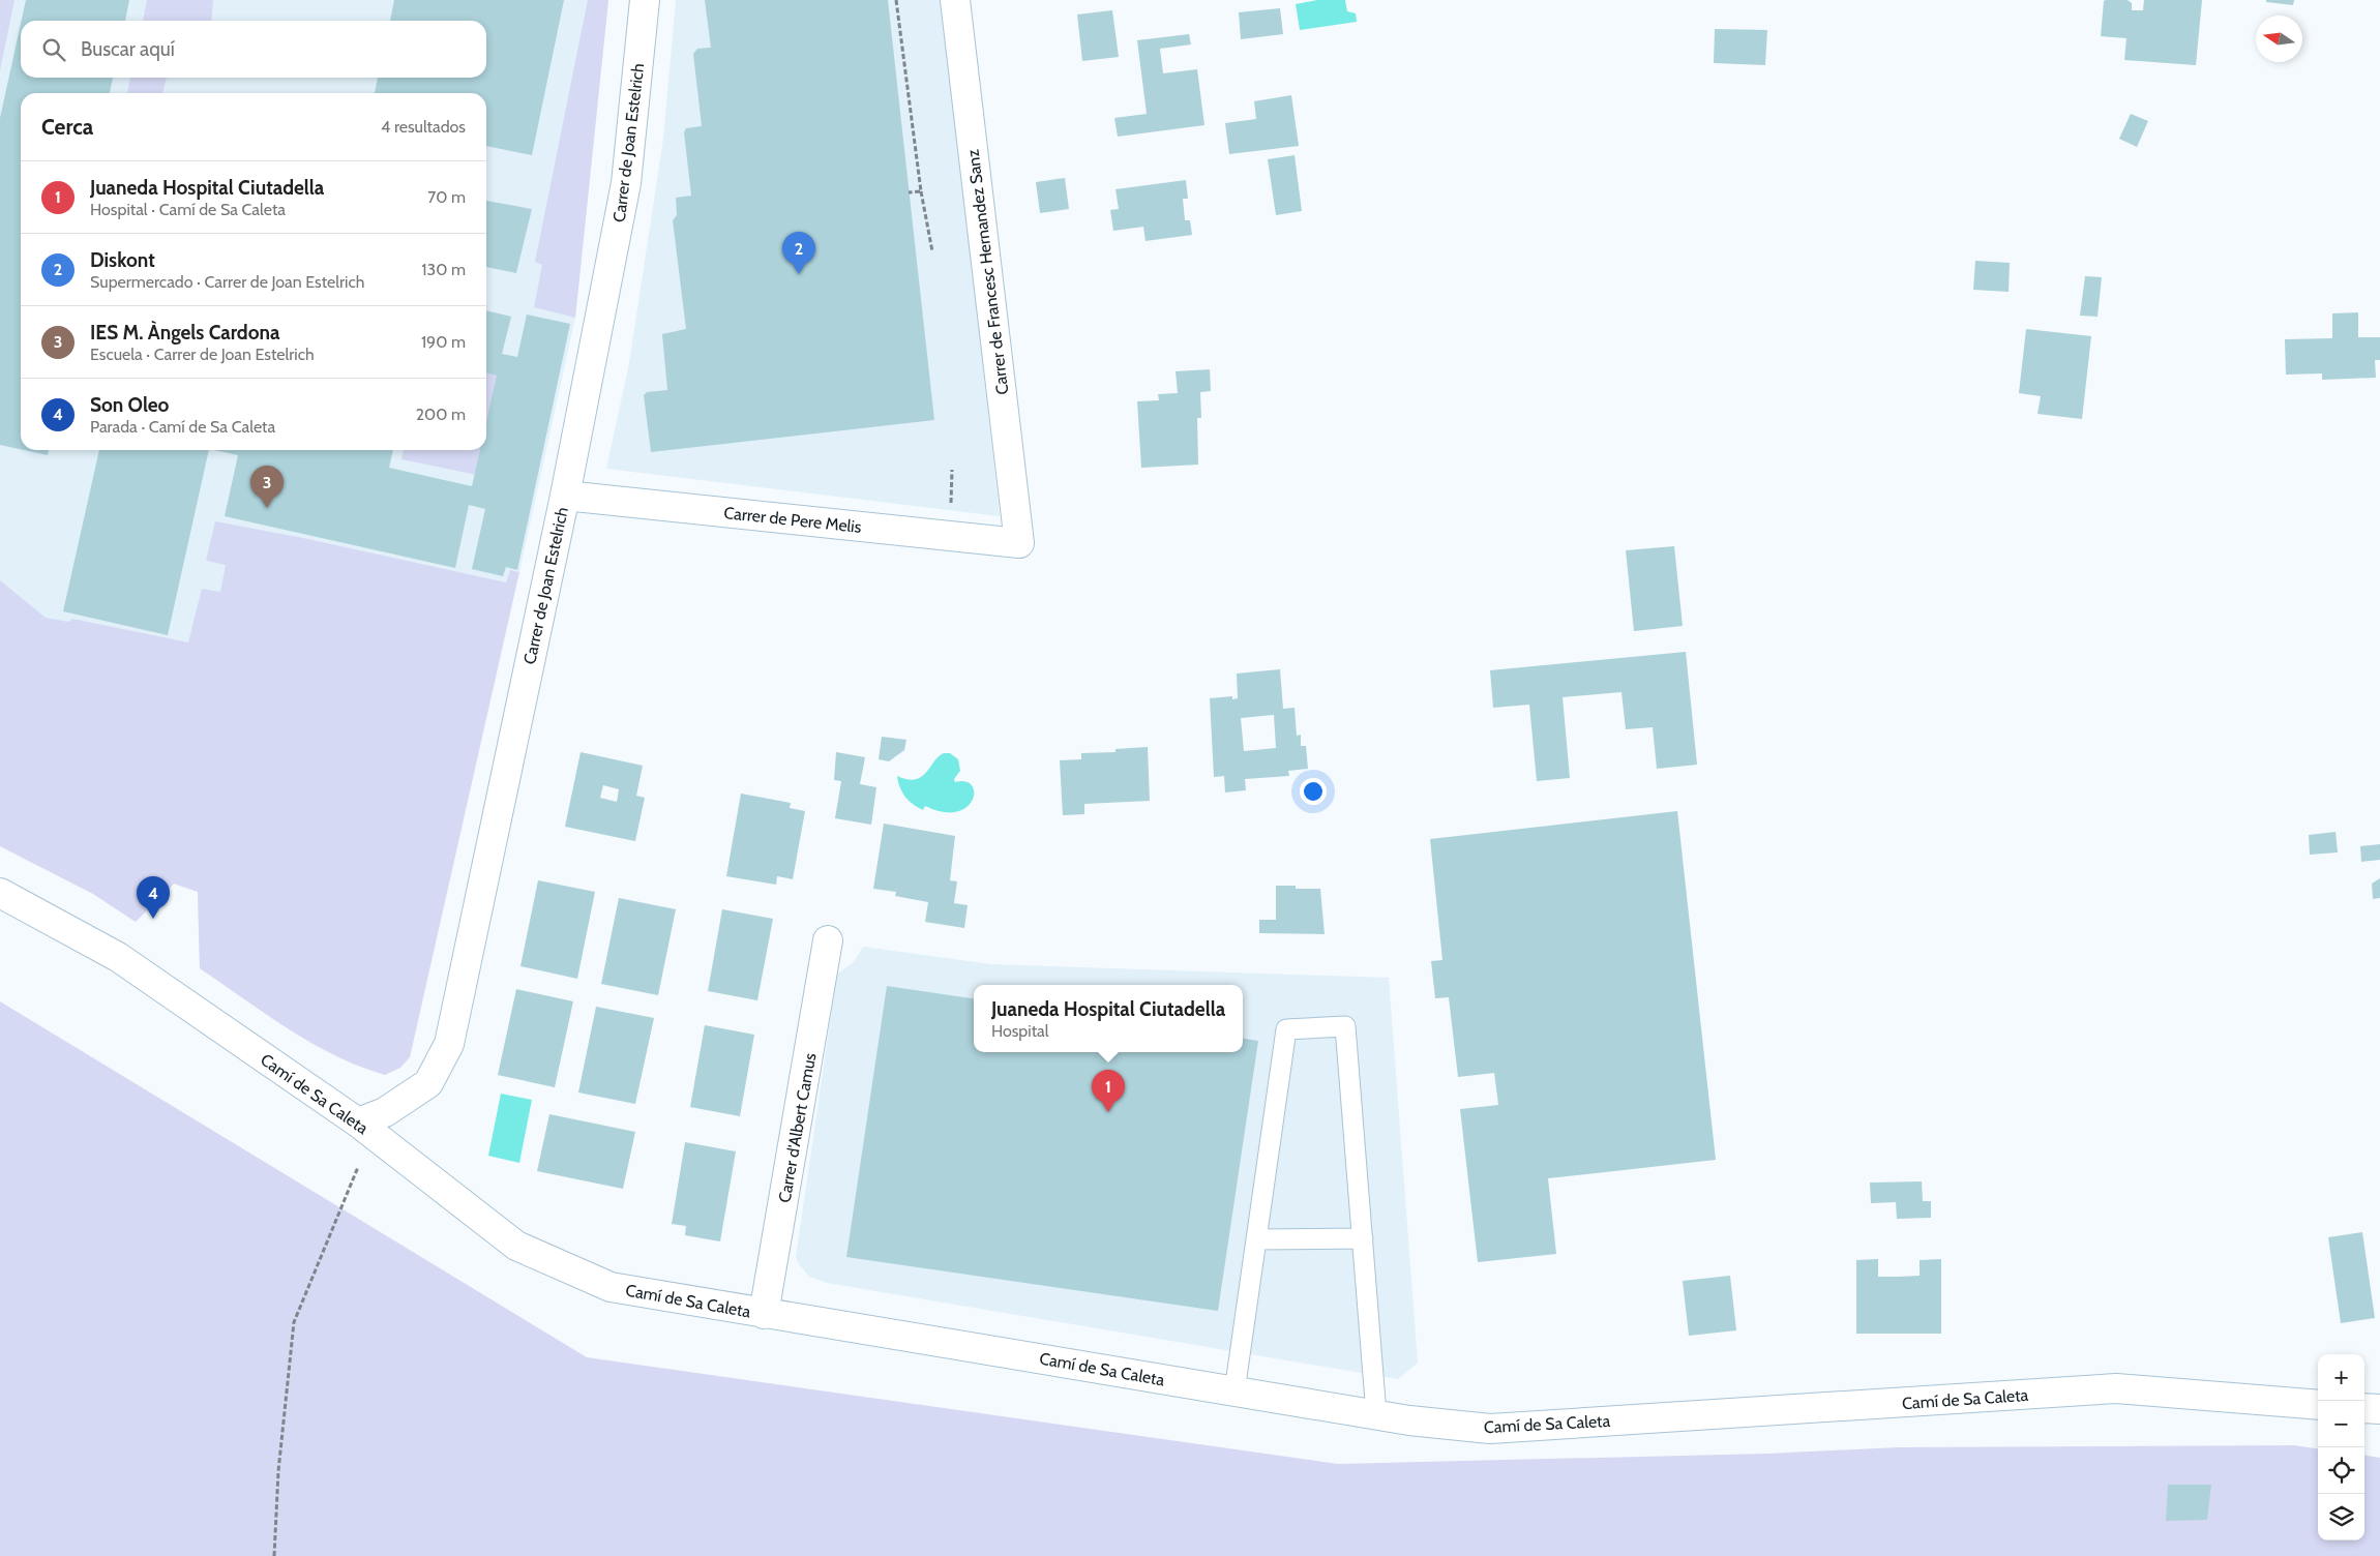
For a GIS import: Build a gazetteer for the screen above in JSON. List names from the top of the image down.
{
  "streets": {
    "street": [
      "Carrer de Joan Estelrich",
      "Carrer de Francesc Hernandez Sanz",
      "Carrer de Pere Melis",
      "Camí de Sa Caleta",
      "Carrer d'Albert Camus"
    ]
  },
  "crossings": [
    ["Carrer de Joan Estelrich", "Carrer de Pere Melis"],
    ["Carrer de Joan Estelrich", "Camí de Sa Caleta"],
    ["Carrer de Francesc Hernandez Sanz", "Carrer de Pere Melis"],
    ["Camí de Sa Caleta", "Carrer d'Albert Camus"]
  ],
  "north": "left",
  "page": {
    "search": "Buscar aquí",
    "heading": ["Cerca", "4 resultados"],
    "list": [
      {
        "mark": "1",
        "name": "Juaneda Hospital Ciutadella",
        "note": "Hospital · Camí de Sa Caleta",
        "value": "70 m"
      },
      {
        "mark": "2",
        "name": "Diskont",
        "note": "Supermercado · Carrer de Joan Estelrich",
        "value": "130 m"
      },
      {
        "mark": "3",
        "name": "IES M. Àngels Cardona",
        "note": "Escuela · Carrer de Joan Estelrich",
        "value": "190 m"
      },
      {
        "mark": "4",
        "name": "Son Oleo",
        "note": "Parada · Camí de Sa Caleta",
        "value": "200 m"
      }
    ],
    "pins": [
      "2",
      "3",
      "4",
      "1"
    ],
    "popup": ["Juaneda Hospital Ciutadella", "Hospital"],
    "map_buttons": ["+", "−"]
  }
}
